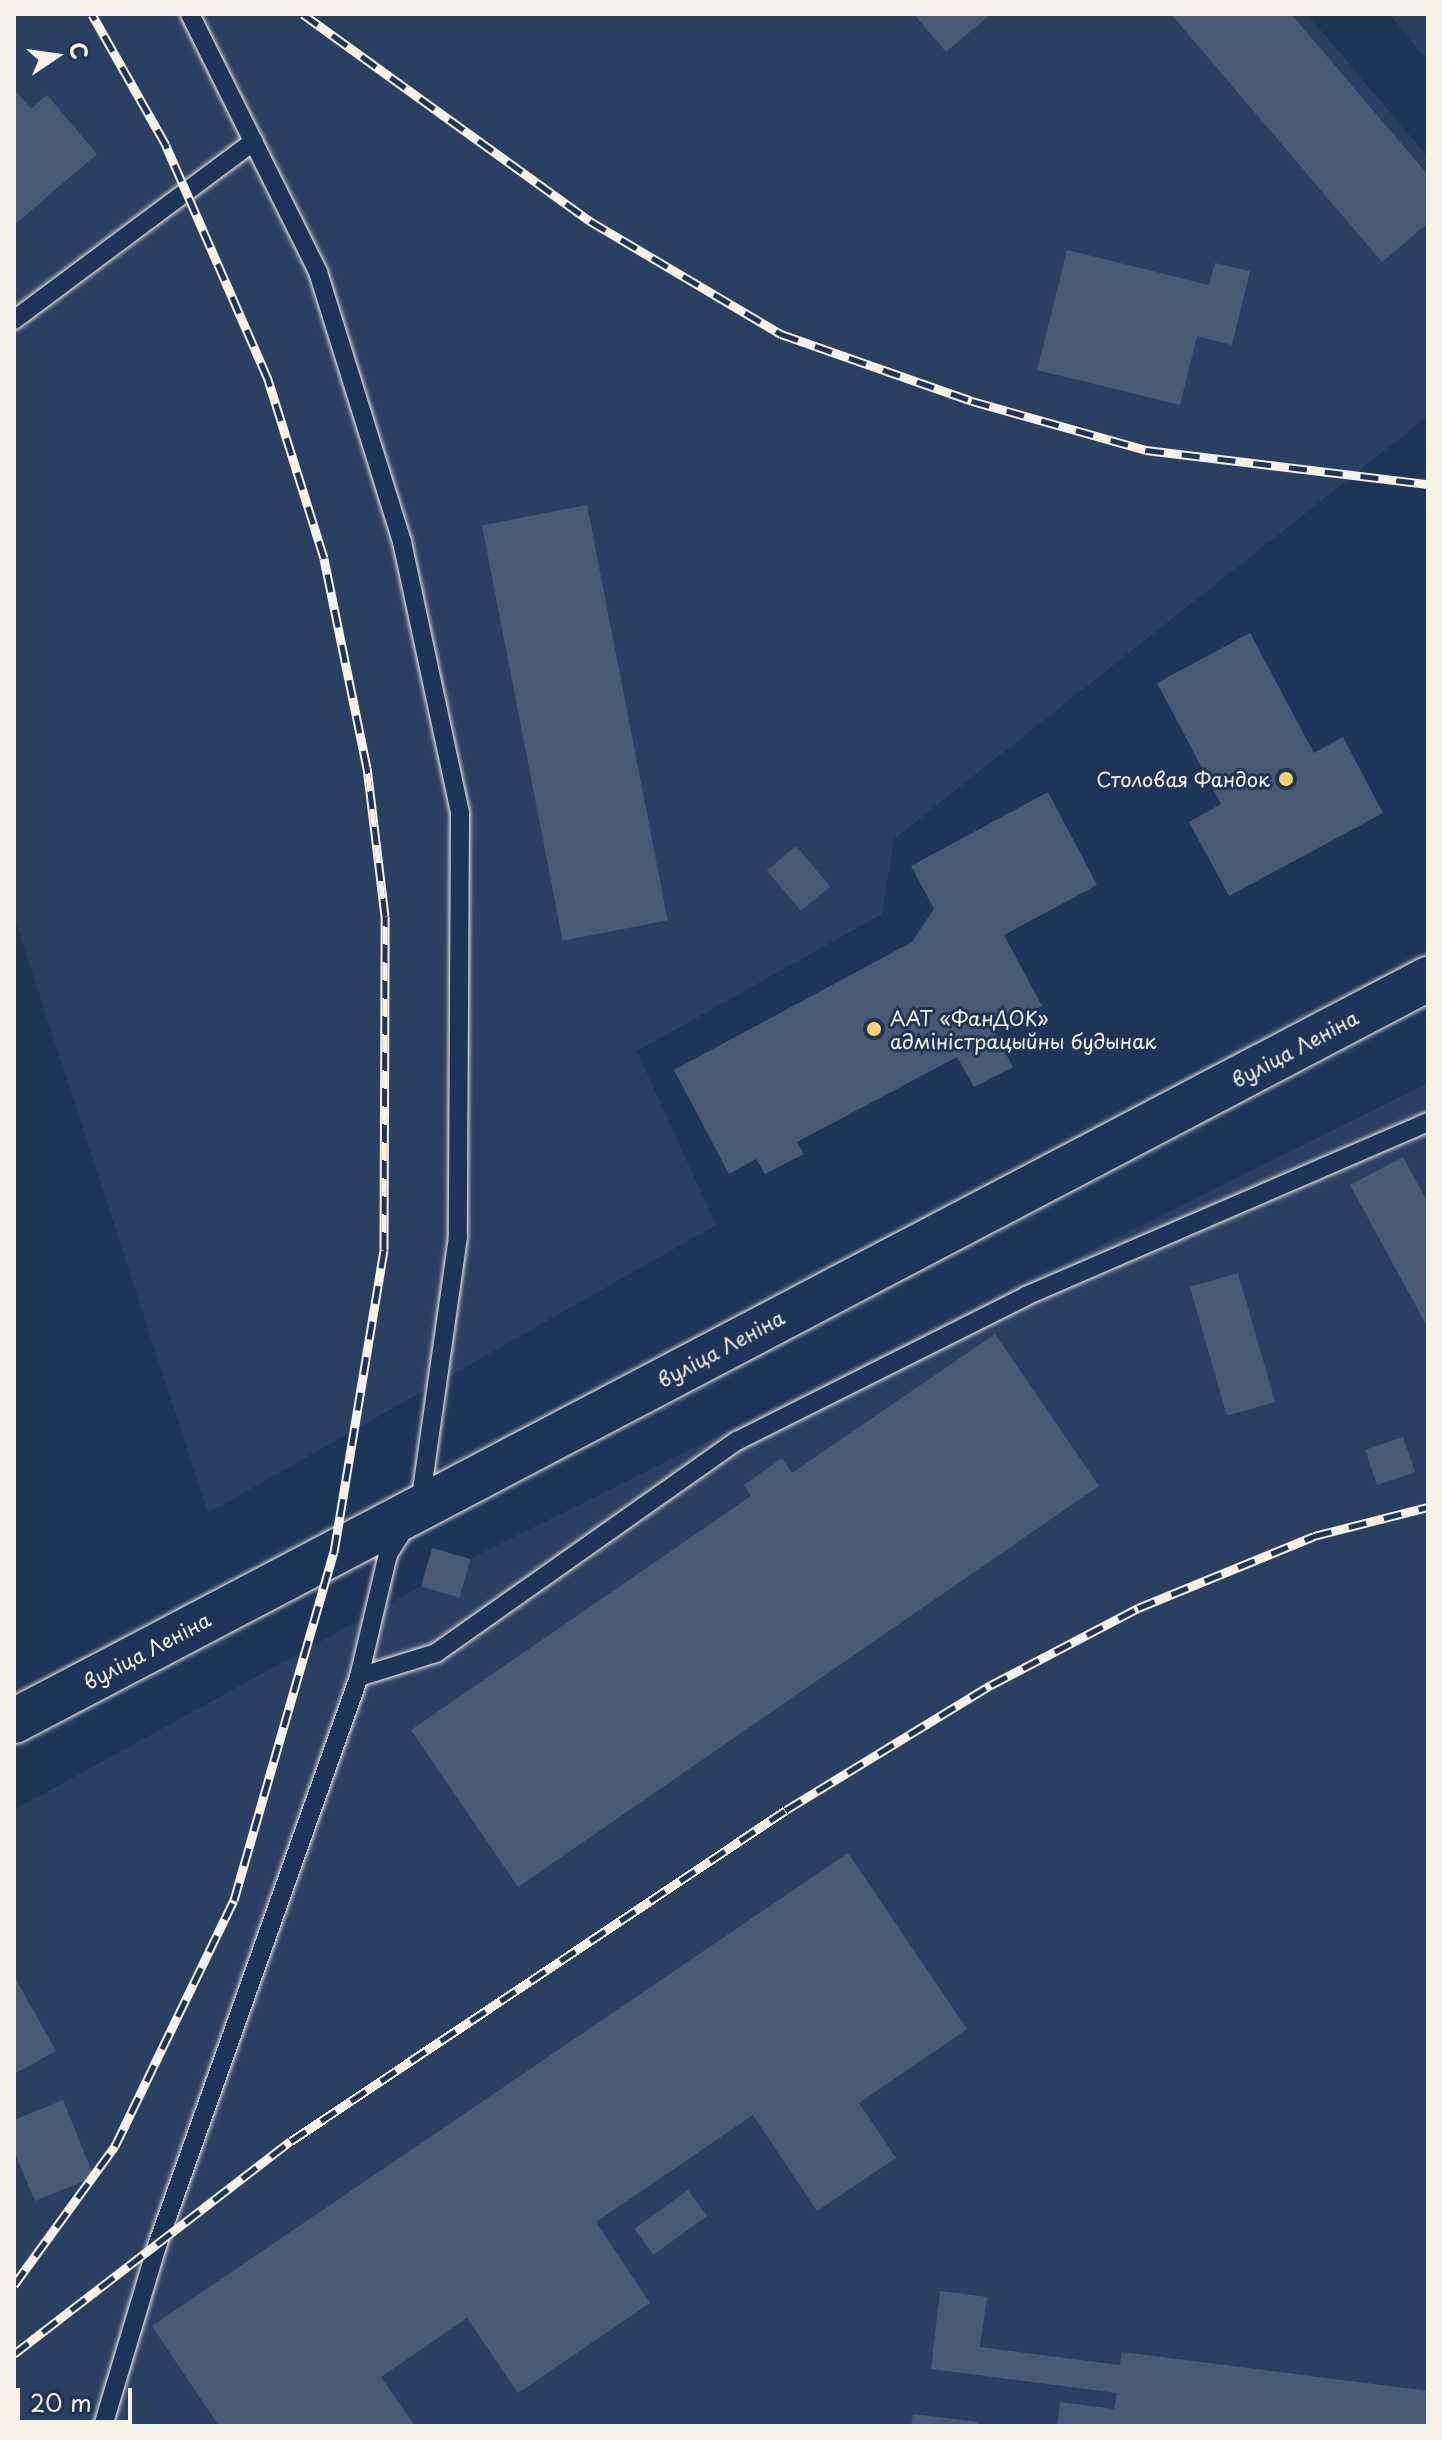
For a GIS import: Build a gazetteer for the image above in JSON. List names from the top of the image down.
{
  "streets": {
    "main road": ["вуліца Леніна"]
  },
  "places": ["Столовая Фандок", "ААТ «ФанДОК» адміністрацыйны будынак"],
  "scale_bar": "20 m",
  "north": "right"
}
